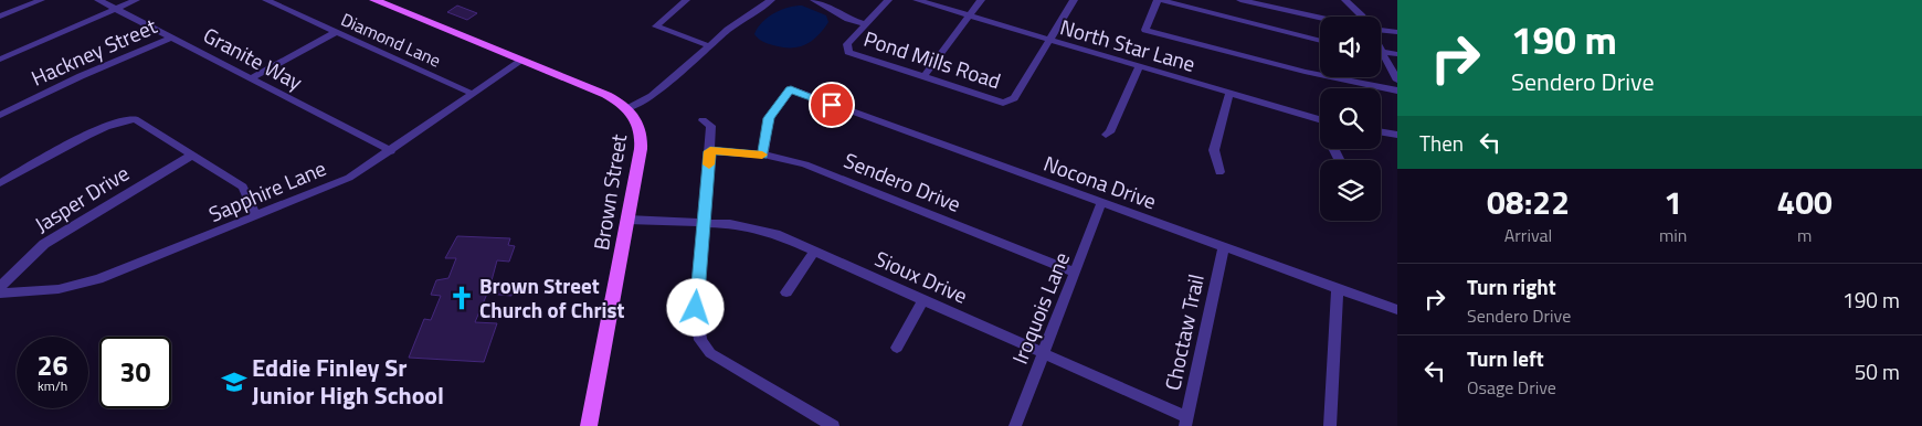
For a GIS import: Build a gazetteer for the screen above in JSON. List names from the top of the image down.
{
  "streets": {
    "main road": ["Brown Street"],
    "street": [
      "Diamond Lane",
      "North Star Lane",
      "Hackney Street",
      "Granite Way",
      "Pond Mills Road",
      "Sendero Drive",
      "Nocona Drive",
      "Sapphire Lane",
      "Jasper Drive",
      "Sioux Drive",
      "Iroquois Lane",
      "Choctaw Trail"
    ]
  },
  "crossings": [
    ["Diamond Lane", "Sapphire Lane"],
    ["North Star Lane", "Pond Mills Road"],
    ["Hackney Street", "Granite Way"],
    ["Granite Way", "Sapphire Lane"],
    ["Sendero Drive", "Nocona Drive"],
    ["Sendero Drive", "Iroquois Lane"],
    ["Nocona Drive", "Iroquois Lane"],
    ["Nocona Drive", "Choctaw Trail"],
    ["Sapphire Lane", "Brown Street"],
    ["Brown Street", "Sioux Drive"],
    ["Sioux Drive", "Iroquois Lane"],
    ["Sioux Drive", "Choctaw Trail"]
  ],
  "places": {
    "church": ["Brown Street Church of Christ"],
    "school or university": ["Eddie Finley Sr Junior High School"]
  },
  "page": {
    "turn": ["190 m", "Sendero Drive"],
    "then": "Then",
    "eta": [
      "08:22",
      "Arrival",
      "1",
      "min",
      "400",
      "m"
    ],
    "list": [
      {
        "name": "Turn right",
        "note": "Sendero Drive",
        "value": "190 m"
      },
      {
        "name": "Turn left",
        "note": "Osage Drive",
        "value": "50 m"
      }
    ],
    "speed": "26 km/h",
    "limit": "30"
  }
}
